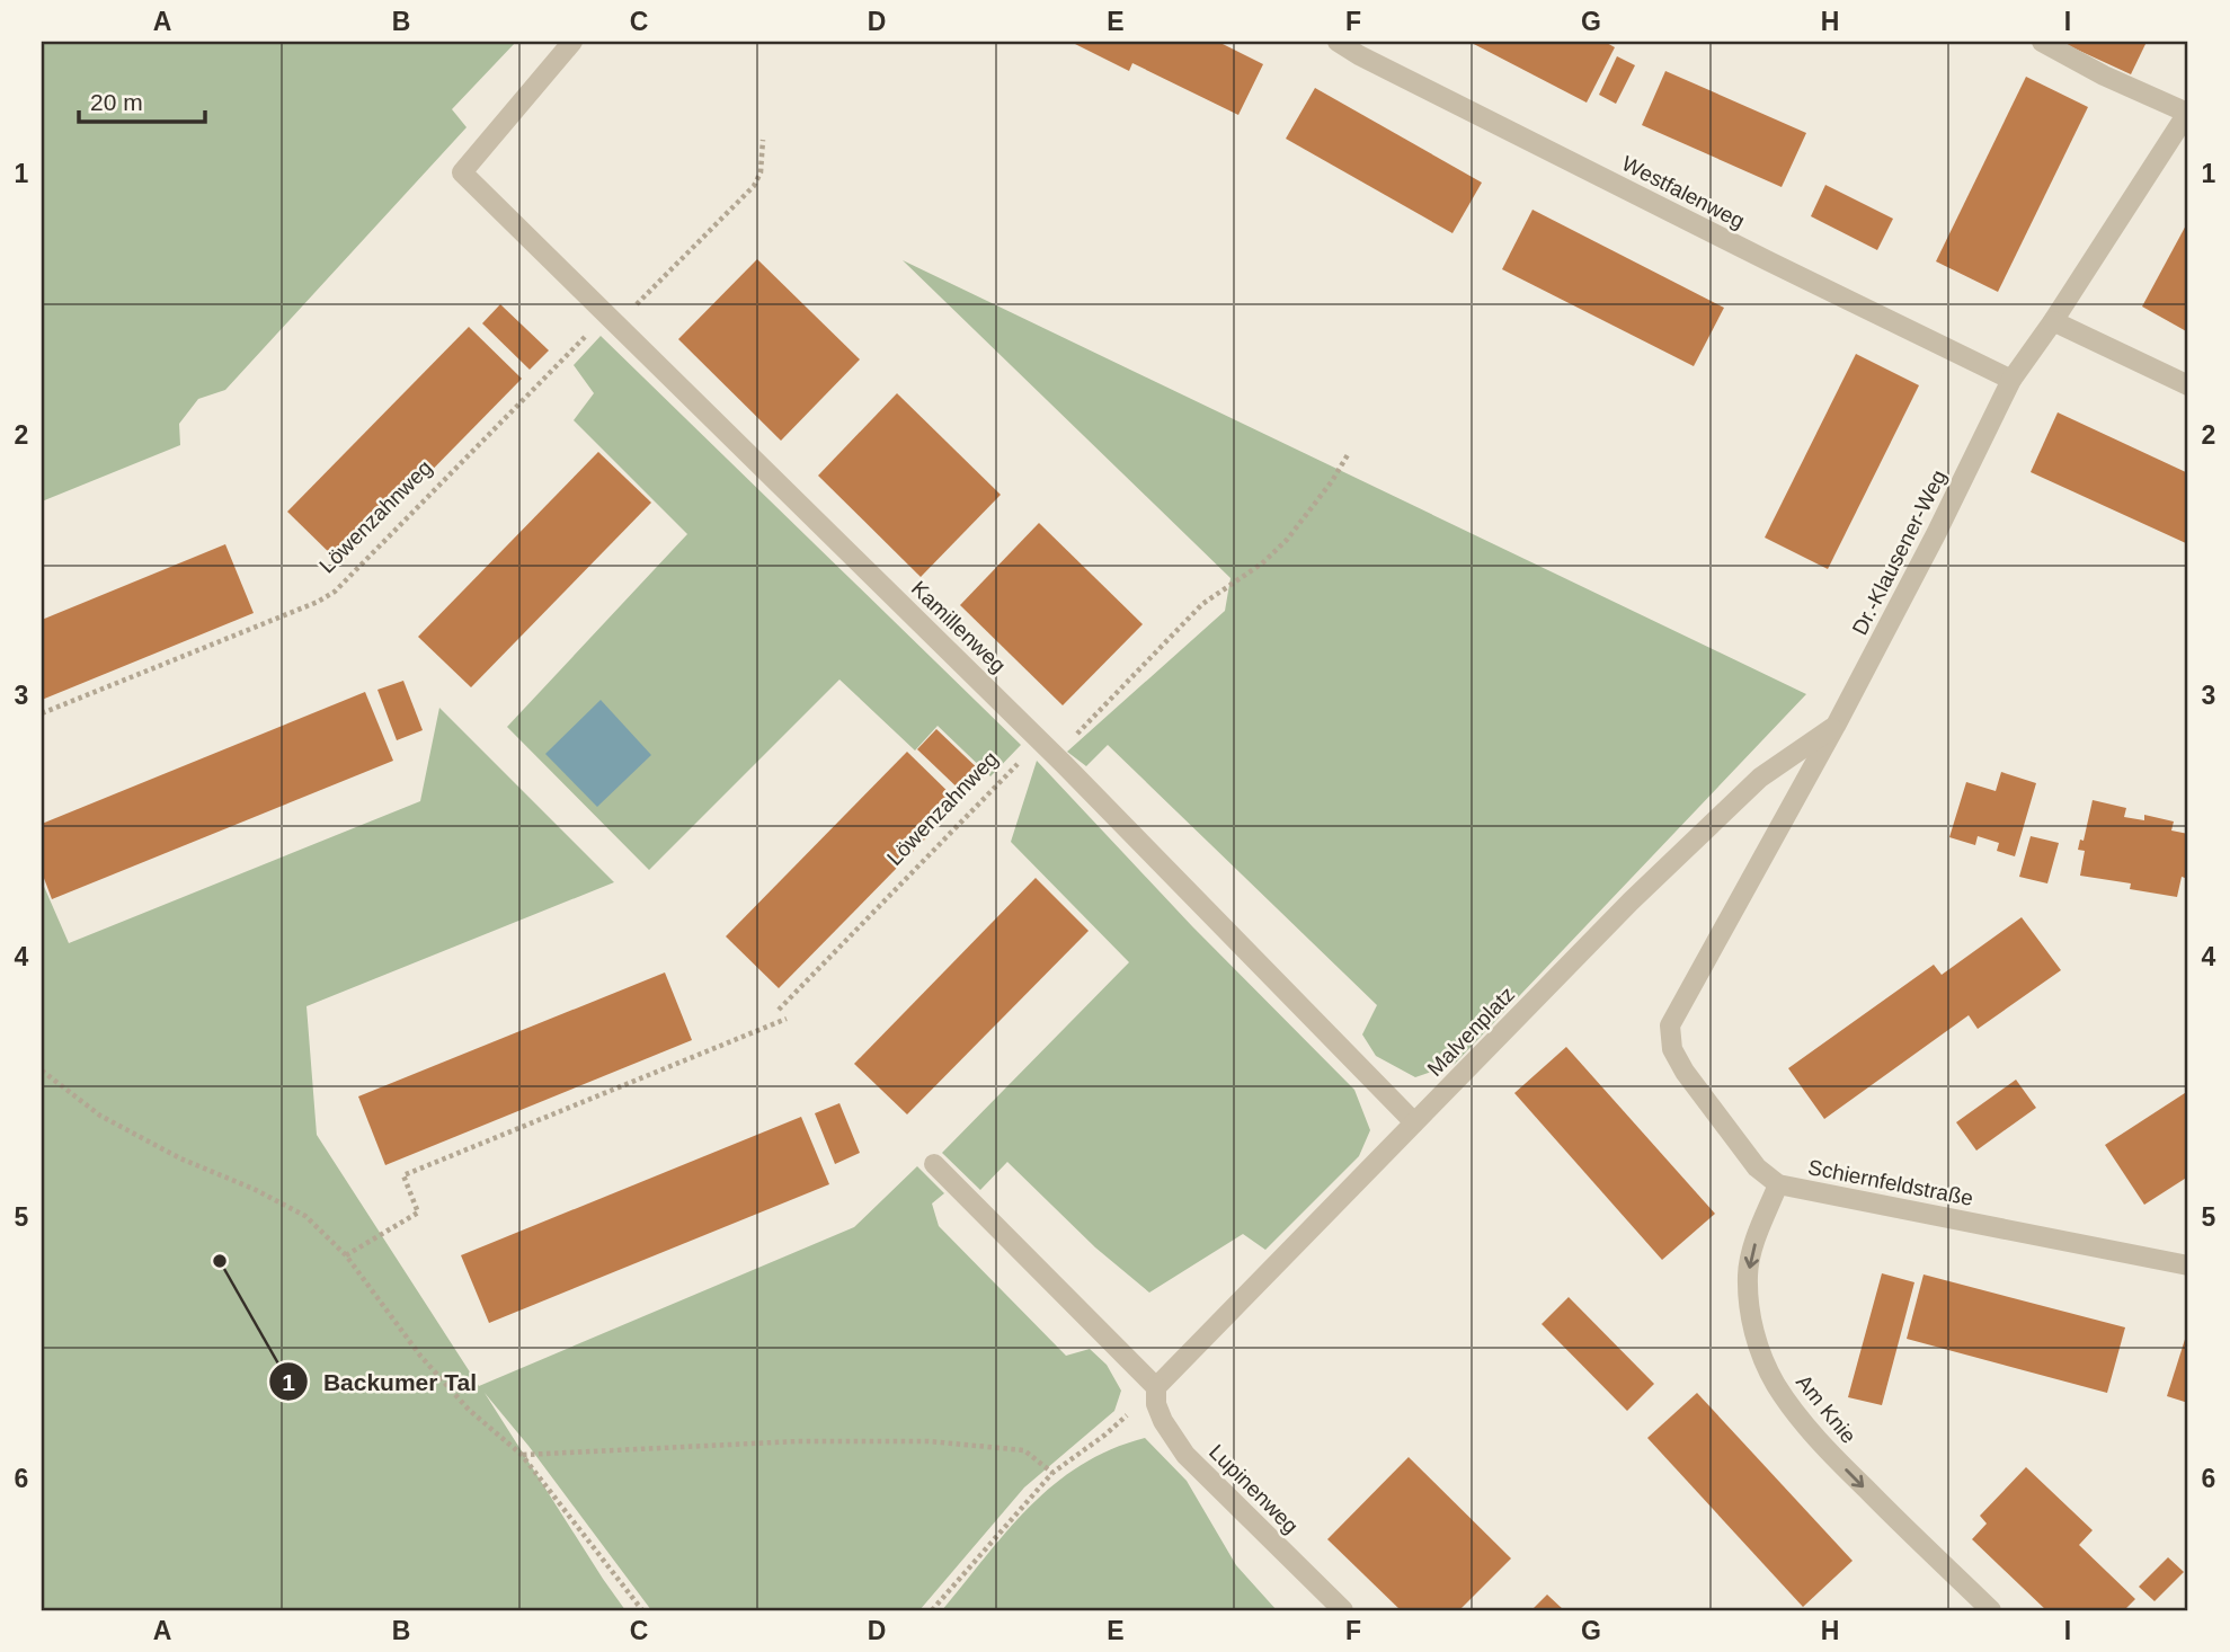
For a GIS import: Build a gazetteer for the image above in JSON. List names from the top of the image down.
{
  "streets": {
    "street": [
      "Westfalenweg",
      "Dr.-Klausener-Weg",
      "Kamillenweg",
      "Malvenplatz",
      "Schiernfeldstraße",
      "Am Knie",
      "Lupinenweg"
    ],
    "path": ["Löwenzahnweg"]
  },
  "crossings": [
    ["Westfalenweg", "Dr.-Klausener-Weg"],
    ["Löwenzahnweg", "Kamillenweg"],
    ["Dr.-Klausener-Weg", "Malvenplatz"],
    ["Dr.-Klausener-Weg", "Schiernfeldstraße"],
    ["Kamillenweg", "Malvenplatz"],
    ["Malvenplatz", "Lupinenweg"],
    ["Schiernfeldstraße", "Am Knie"]
  ],
  "one_way": ["Am Knie"],
  "places": ["Backumer Tal"],
  "scale_bar": "20 m",
  "grid": {
    "columns": [
      "A",
      "B",
      "C",
      "D",
      "E",
      "F",
      "G",
      "H",
      "I"
    ],
    "rows": [
      "1",
      "2",
      "3",
      "4",
      "5",
      "6"
    ]
  }
}
